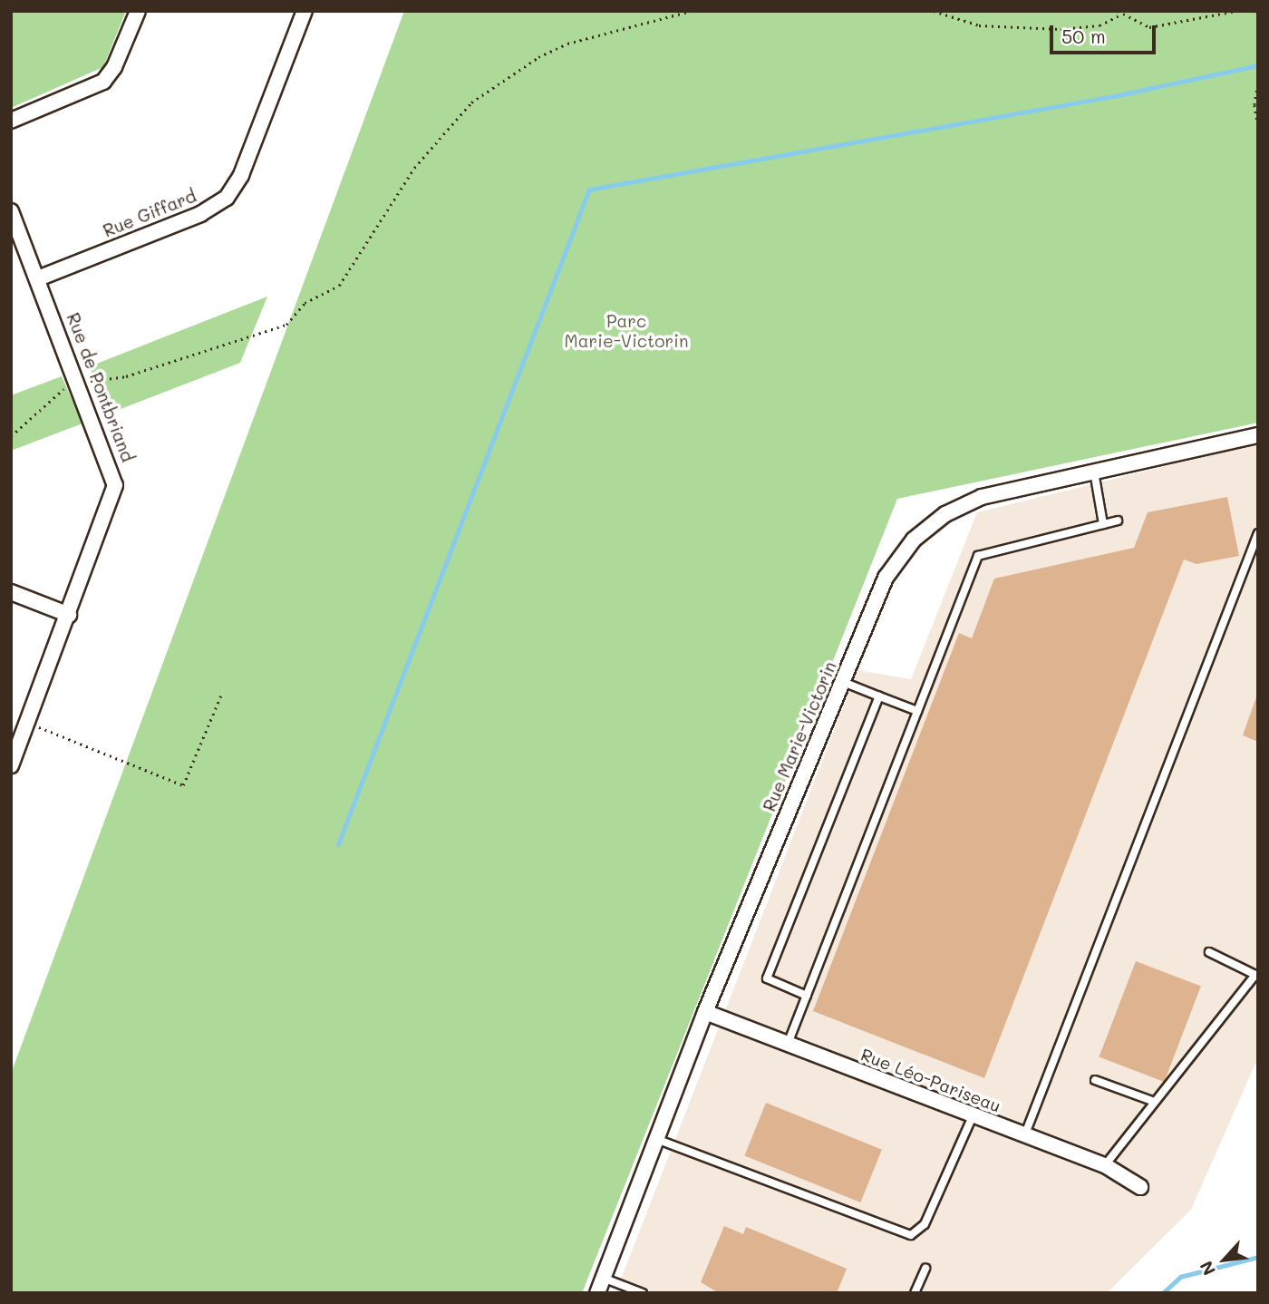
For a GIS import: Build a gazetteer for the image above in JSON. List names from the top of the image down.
{
  "streets": {
    "street": [
      "Rue Giffard",
      "Rue de Pontbriand",
      "Rue Marie-Victorin",
      "Rue Léo-Pariseau"
    ]
  },
  "crossings": [
    ["Rue Giffard", "Rue de Pontbriand"],
    ["Rue Marie-Victorin", "Rue Léo-Pariseau"]
  ],
  "parks": ["Parc Marie-Victorin"],
  "scale_bar": "50 m",
  "north": "bottom left"
}
